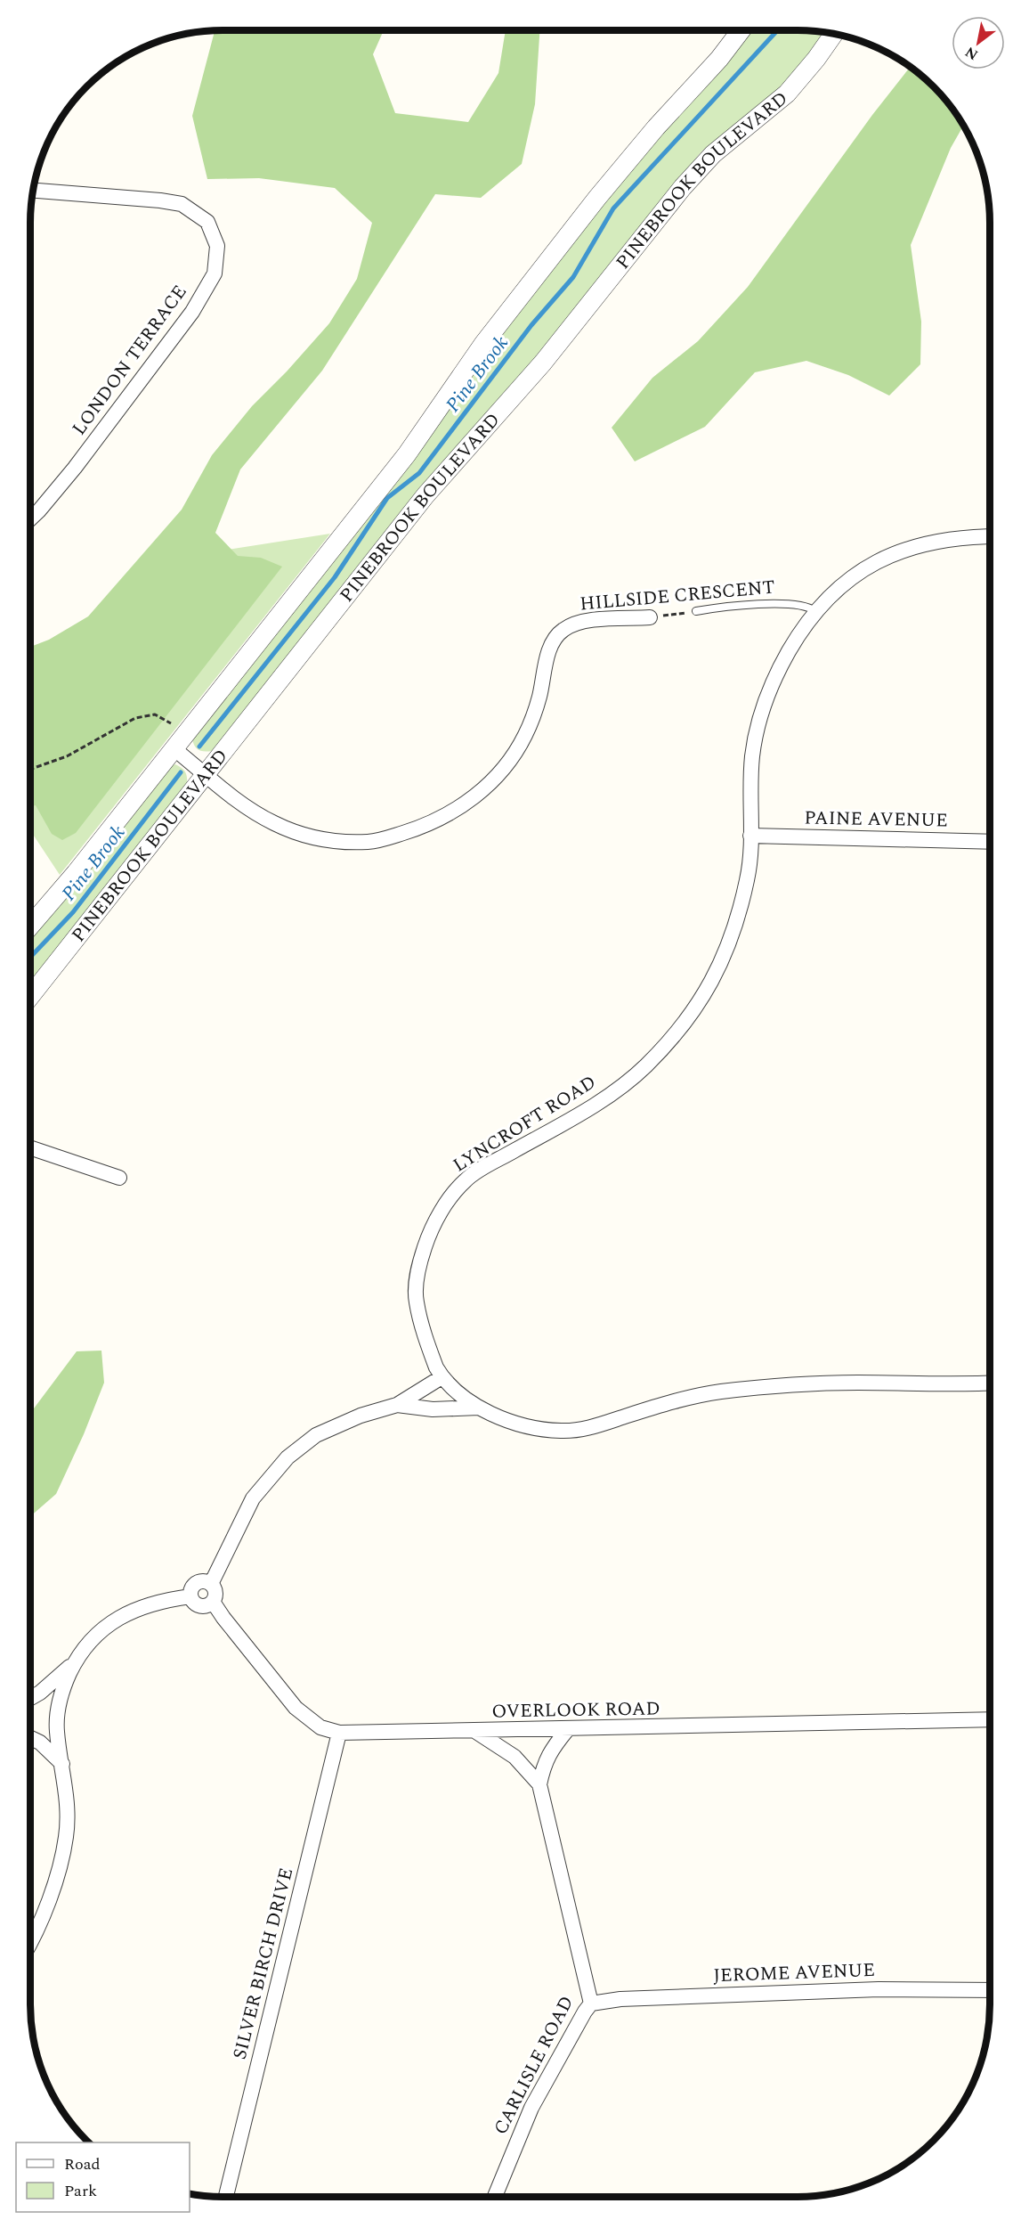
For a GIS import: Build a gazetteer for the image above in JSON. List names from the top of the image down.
{
  "streets": {
    "street": [
      "PINEBROOK BOULEVARD",
      "LONDON TERRACE",
      "HILLSIDE CRESCENT",
      "PAINE AVENUE",
      "LYNCROFT ROAD",
      "OVERLOOK ROAD",
      "SILVER BIRCH DRIVE",
      "JEROME AVENUE",
      "CARLISLE ROAD"
    ]
  },
  "crossings": [
    ["PINEBROOK BOULEVARD", "HILLSIDE CRESCENT"],
    ["HILLSIDE CRESCENT", "LYNCROFT ROAD"],
    ["PAINE AVENUE", "LYNCROFT ROAD"],
    ["OVERLOOK ROAD", "SILVER BIRCH DRIVE"],
    ["OVERLOOK ROAD", "CARLISLE ROAD"],
    ["JEROME AVENUE", "CARLISLE ROAD"]
  ],
  "water": ["Pine Brook"],
  "legend": ["Road", "Park"],
  "north": "bottom left"
}
